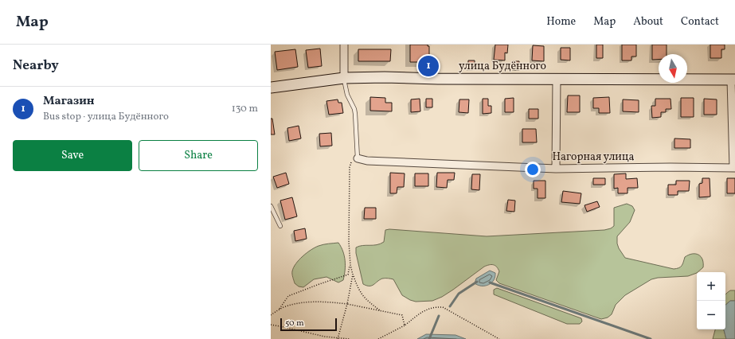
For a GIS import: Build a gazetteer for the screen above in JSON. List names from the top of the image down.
{
  "streets": {
    "main road": ["улица Будённого"],
    "street": ["Нагорная улица"]
  },
  "scale_bar": "50 m",
  "north": "bottom",
  "page": {
    "header": "Map",
    "nav": [
      "Home",
      "Map",
      "About",
      "Contact"
    ],
    "heading": "Nearby",
    "pins": "1",
    "list": [
      {
        "mark": "1",
        "name": "Магазин",
        "note": "Bus stop · улица Будённого",
        "value": "130 m"
      }
    ],
    "buttons": ["Save", "Share"],
    "map_buttons": ["+", "−"],
    "scale": "50 m"
  }
}
